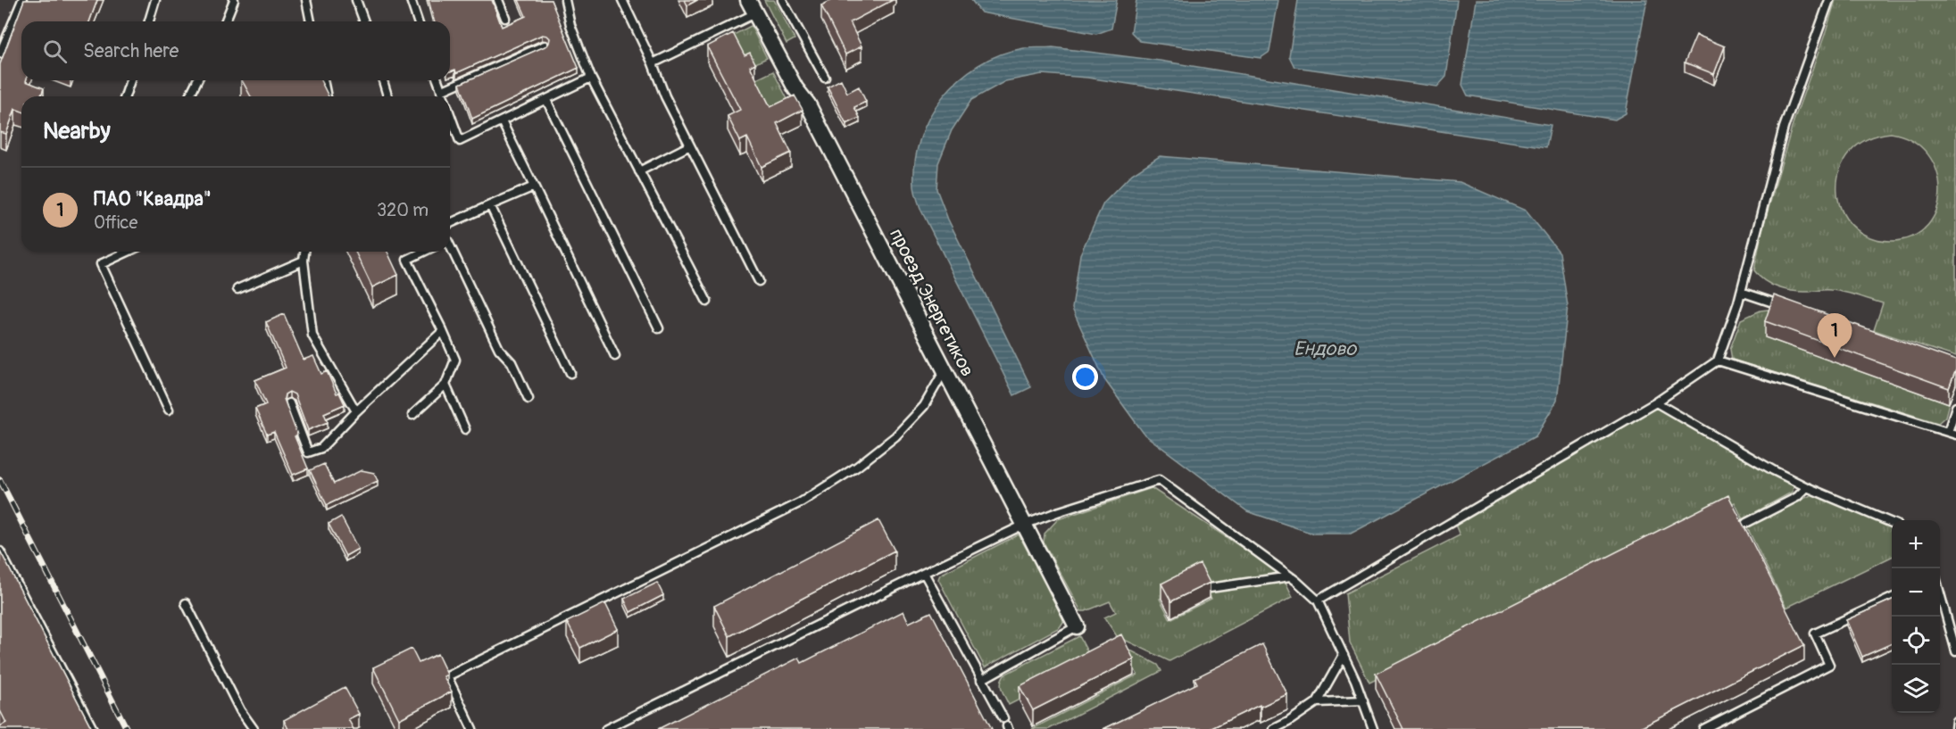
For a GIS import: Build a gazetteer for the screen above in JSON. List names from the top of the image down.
{
  "streets": {
    "street": ["проезд Энергетиков"]
  },
  "water": ["Ендово"],
  "page": {
    "search": "Search here",
    "heading": "Nearby",
    "list": [
      {
        "mark": "1",
        "name": "ПАО \"Квадра\"",
        "note": "Office",
        "value": "320 m"
      }
    ],
    "pins": "1",
    "map_buttons": ["+", "−"]
  }
}
